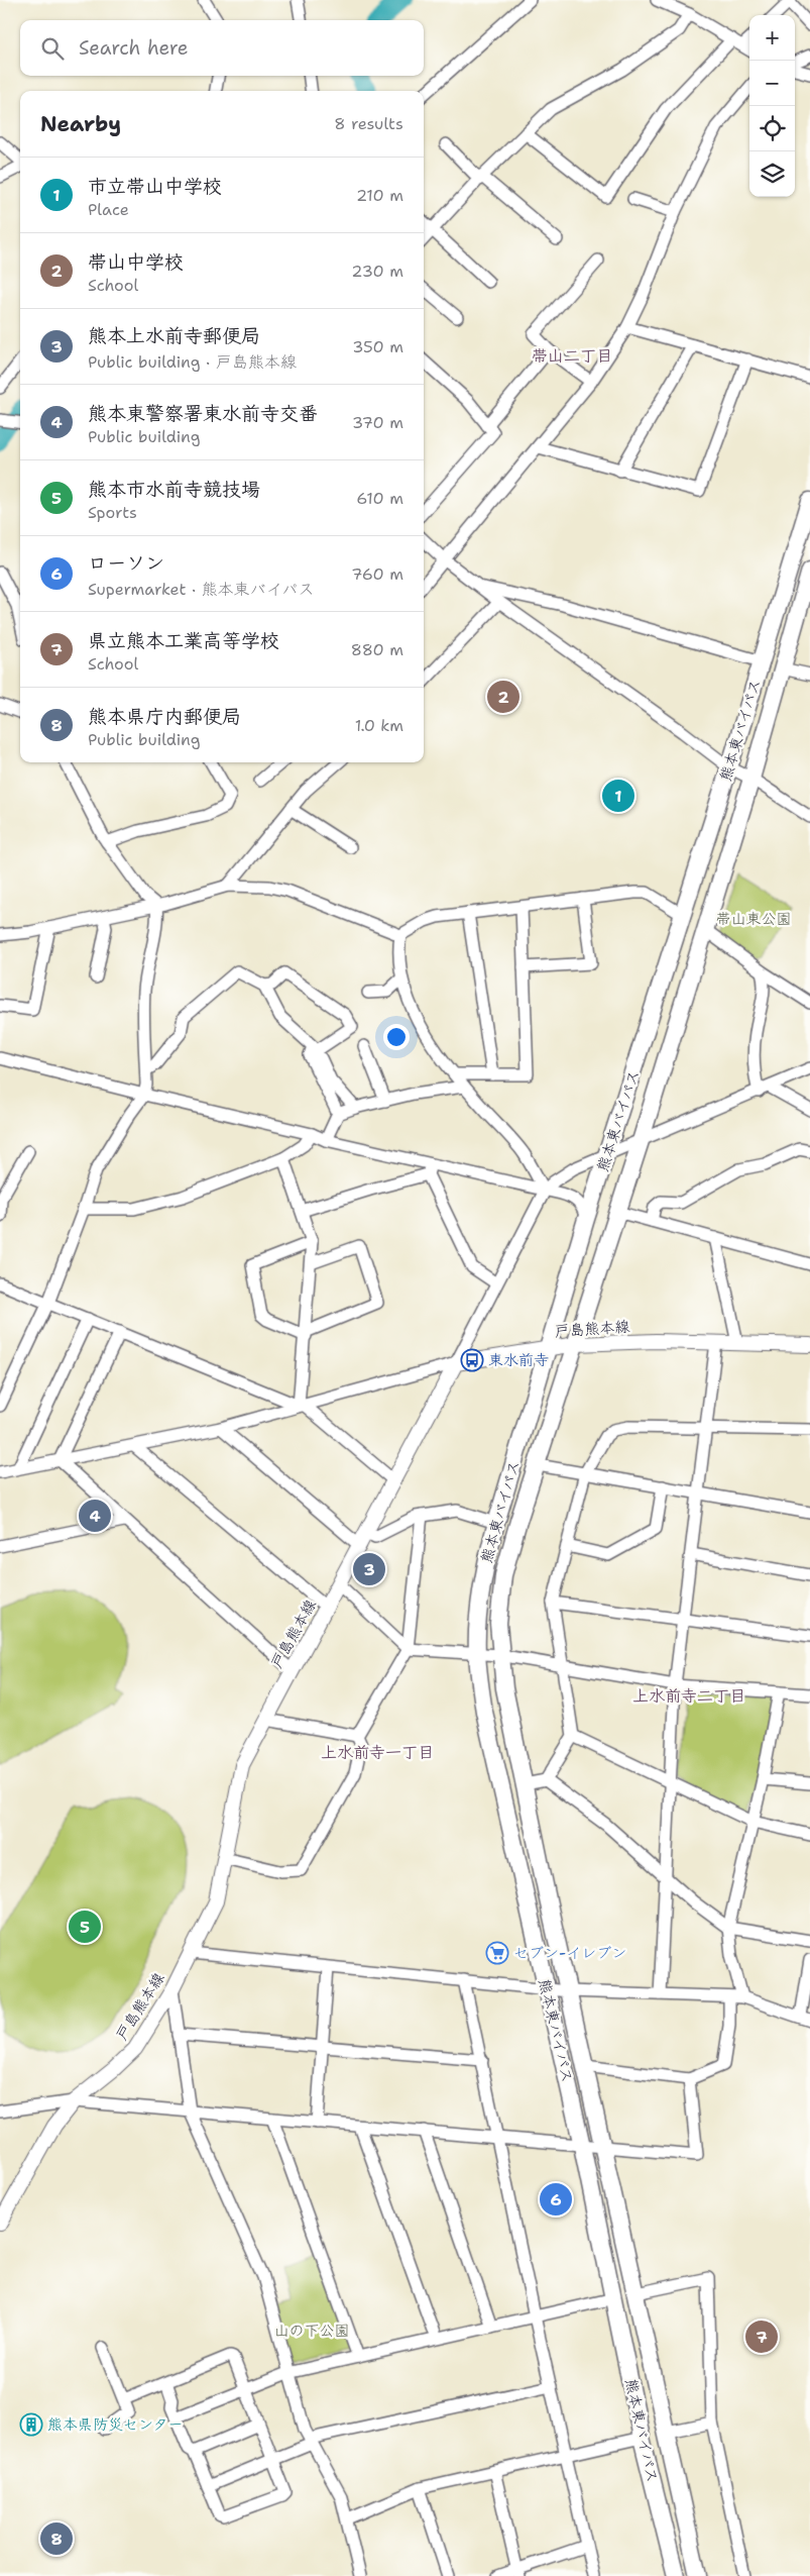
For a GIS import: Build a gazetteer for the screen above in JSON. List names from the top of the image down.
{
  "streets": {
    "highway": ["熊本東バイパス"],
    "main road": ["戸島熊本線"]
  },
  "crossings": [
    ["熊本東バイパス", "戸島熊本線"]
  ],
  "districts": ["帯山二丁目", "上水前寺二丁目", "上水前寺一丁目"],
  "parks": ["帯山東公園", "山の下公園"],
  "places": {
    "bus stop": ["東水前寺"],
    "supermarket": ["セブン-イレブン"],
    "building": ["熊本県防災センター"]
  },
  "page": {
    "map_buttons": ["+", "−"],
    "search": "Search here",
    "heading": ["Nearby", "8 results"],
    "list": [
      {
        "mark": "1",
        "name": "市立帯山中学校",
        "note": "Place",
        "value": "210 m"
      },
      {
        "mark": "2",
        "name": "帯山中学校",
        "note": "School",
        "value": "230 m"
      },
      {
        "mark": "3",
        "name": "熊本上水前寺郵便局",
        "note": "Public building · 戸島熊本線",
        "value": "350 m"
      },
      {
        "mark": "4",
        "name": "熊本東警察署東水前寺交番",
        "note": "Public building",
        "value": "370 m"
      },
      {
        "mark": "5",
        "name": "熊本市水前寺競技場",
        "note": "Sports",
        "value": "610 m"
      },
      {
        "mark": "6",
        "name": "ローソン",
        "note": "Supermarket · 熊本東バイパス",
        "value": "760 m"
      },
      {
        "mark": "7",
        "name": "県立熊本工業高等学校",
        "note": "School",
        "value": "880 m"
      },
      {
        "mark": "8",
        "name": "熊本県庁内郵便局",
        "note": "Public building",
        "value": "1.0 km"
      }
    ],
    "pins": [
      "2",
      "1",
      "4",
      "3",
      "5",
      "6",
      "7",
      "8"
    ]
  }
}
